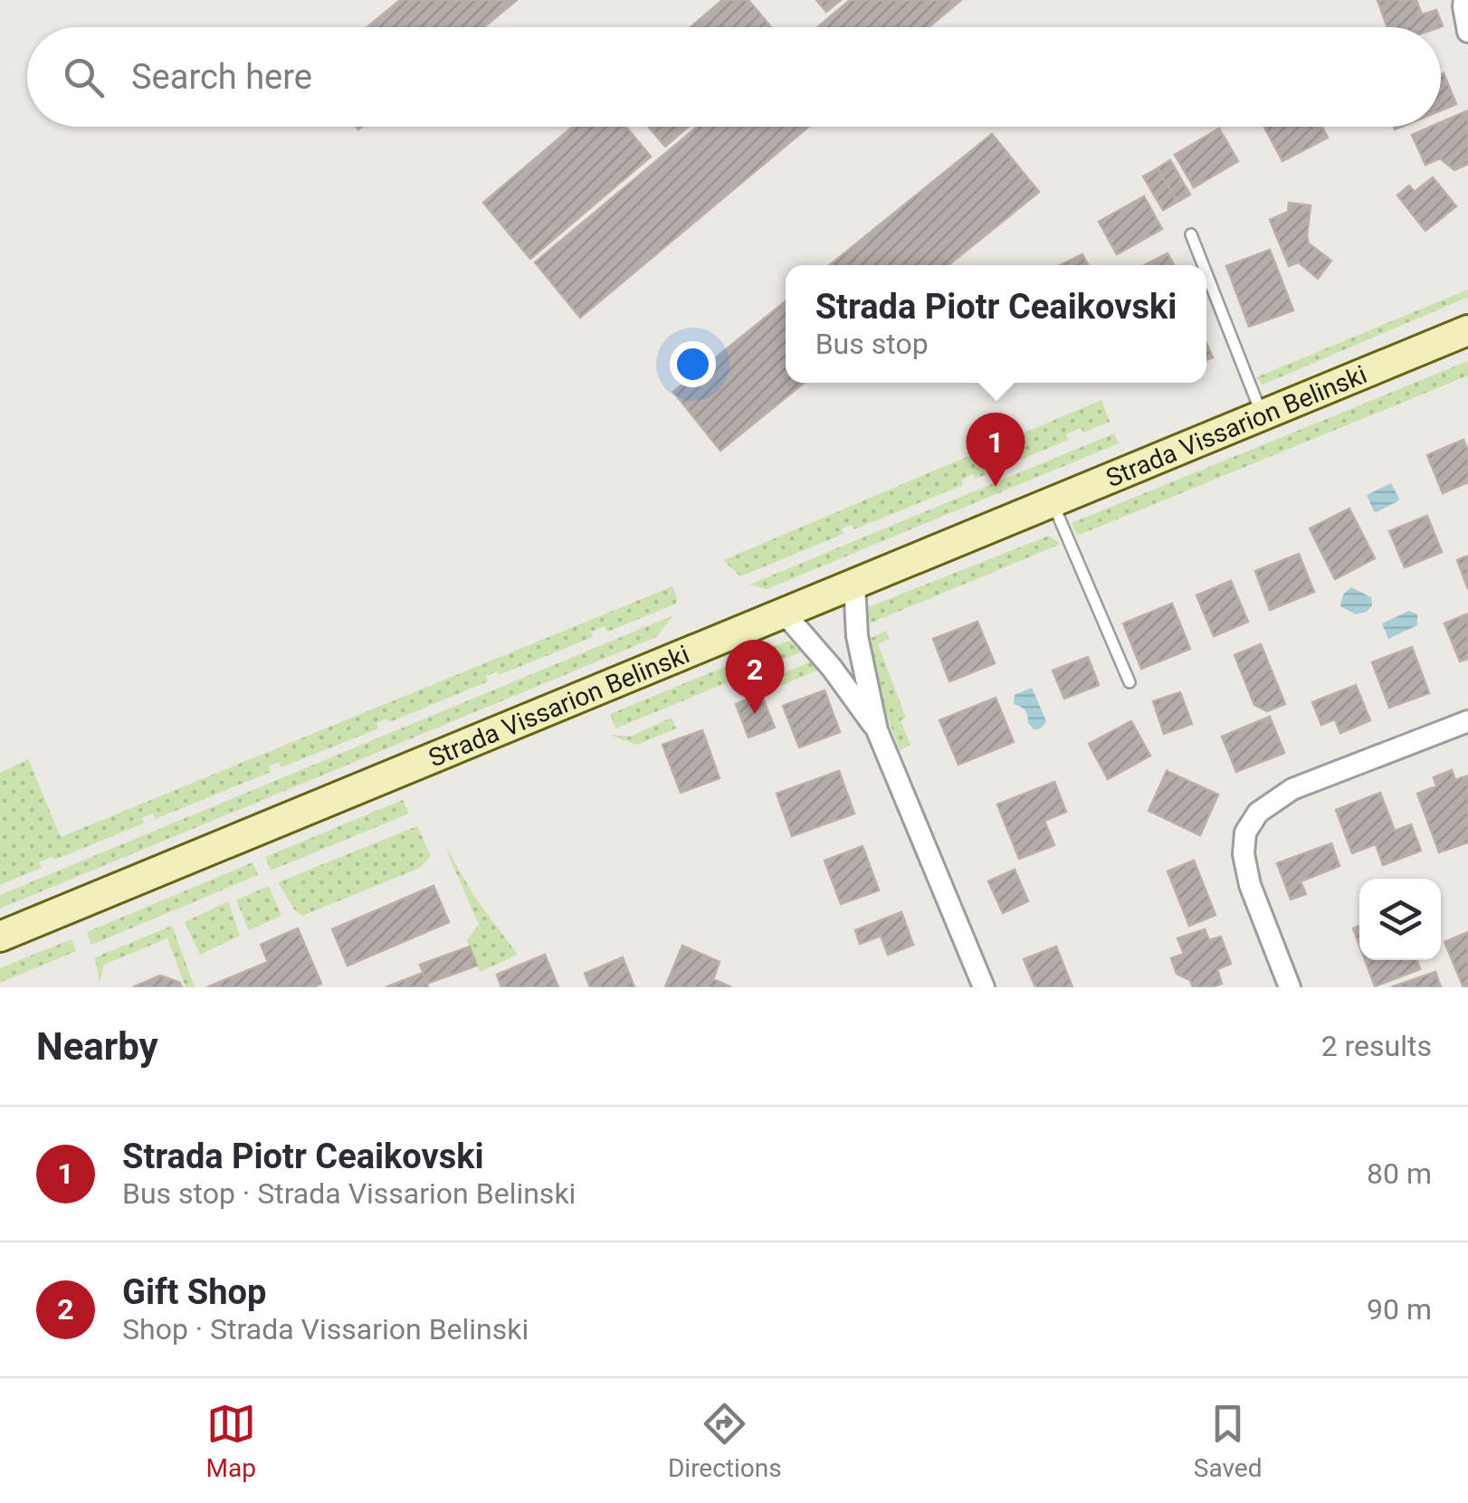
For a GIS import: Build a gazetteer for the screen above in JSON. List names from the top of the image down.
{
  "streets": {
    "main road": ["Strada Vissarion Belinski"]
  },
  "page": {
    "search": "Search here",
    "popup": ["Strada Piotr Ceaikovski", "Bus stop"],
    "pins": ["1", "2"],
    "heading": ["Nearby", "2 results"],
    "list": [
      {
        "mark": "1",
        "name": "Strada Piotr Ceaikovski",
        "note": "Bus stop · Strada Vissarion Belinski",
        "value": "80 m"
      },
      {
        "mark": "2",
        "name": "Gift Shop",
        "note": "Shop · Strada Vissarion Belinski",
        "value": "90 m"
      }
    ],
    "nav": ["Map", "Directions", "Saved"]
  }
}
